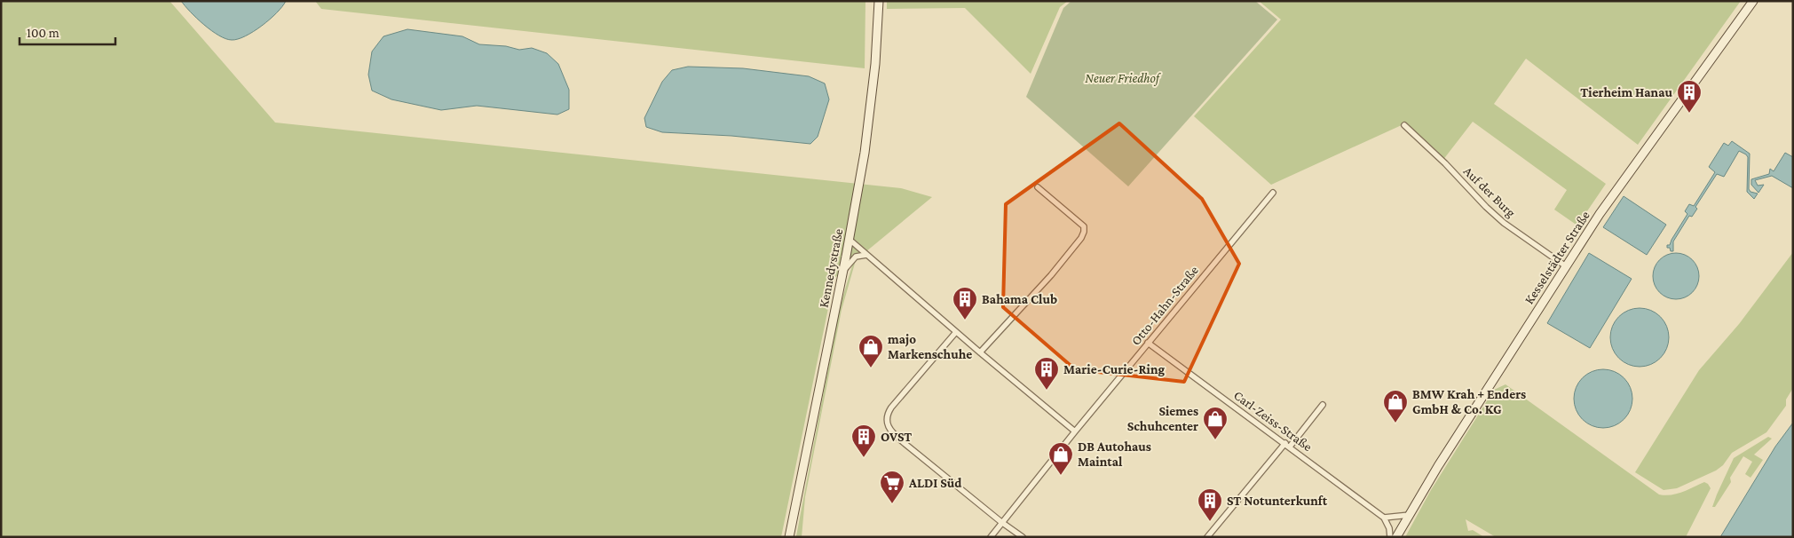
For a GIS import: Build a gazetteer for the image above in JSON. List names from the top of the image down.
{
  "streets": {
    "main road": ["Kesselstädter Straße", "Kennedystraße"],
    "street": ["Auf der Burg", "Otto-Hahn-Straße", "Carl-Zeiss-Straße"]
  },
  "crossings": [
    ["Auf der Burg", "Kesselstädter Straße"],
    ["Otto-Hahn-Straße", "Carl-Zeiss-Straße"]
  ],
  "parks": ["Neuer Friedhof"],
  "places": {
    "building": [
      "Tierheim Hanau",
      "Bahama Club",
      "Marie-Curie-Ring",
      "OVST",
      "ST Notunterkunft"
    ],
    "shop": [
      "majo Markenschuhe",
      "BMW Krah + Enders GmbH & Co. KG",
      "Siemes Schuhcenter",
      "DB Autohaus Maintal"
    ],
    "supermarket": ["ALDI Süd"]
  },
  "scale_bar": "100 m"
}
